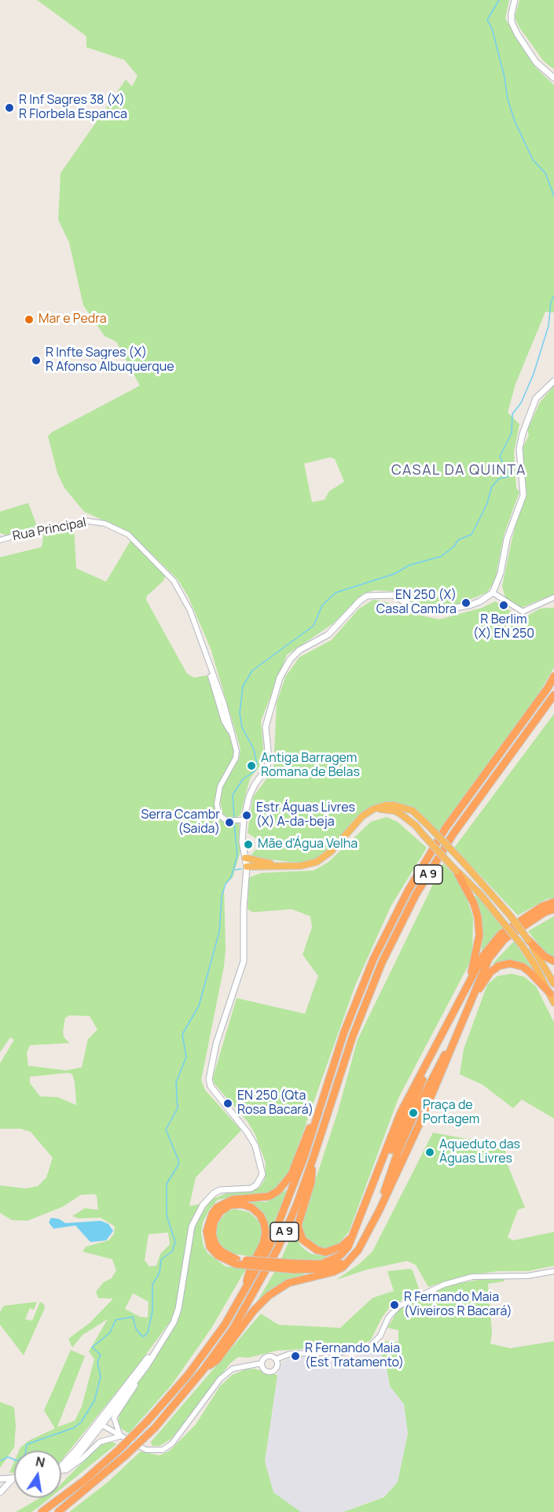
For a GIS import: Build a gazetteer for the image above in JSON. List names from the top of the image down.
{
  "streets": {
    "highway": ["A 9"],
    "street": ["Rua Principal"]
  },
  "districts": ["CASAL DA QUINTA"],
  "places": [
    "R Inf Sagres 38 (X) R Florbela Espanca",
    "Mar e Pedra",
    "R Infte Sagres (X) R Afonso Albuquerque",
    "EN 250 (X) Casal Cambra",
    "R Berlim (X) EN 250",
    "Antiga Barragem Romana de Belas",
    "Estr Águas Livres (X) A-da-beja",
    "Serra Ccambr (Saida)",
    "Mãe d'Água Velha",
    "EN 250 (Qta Rosa Bacará)",
    "Praça de Portagem",
    "Aqueduto das Águas Livres",
    "R Fernando Maia (Viveiros R Bacará)",
    "R Fernando Maia (Est Tratamento)"
  ],
  "north": "top"
}
